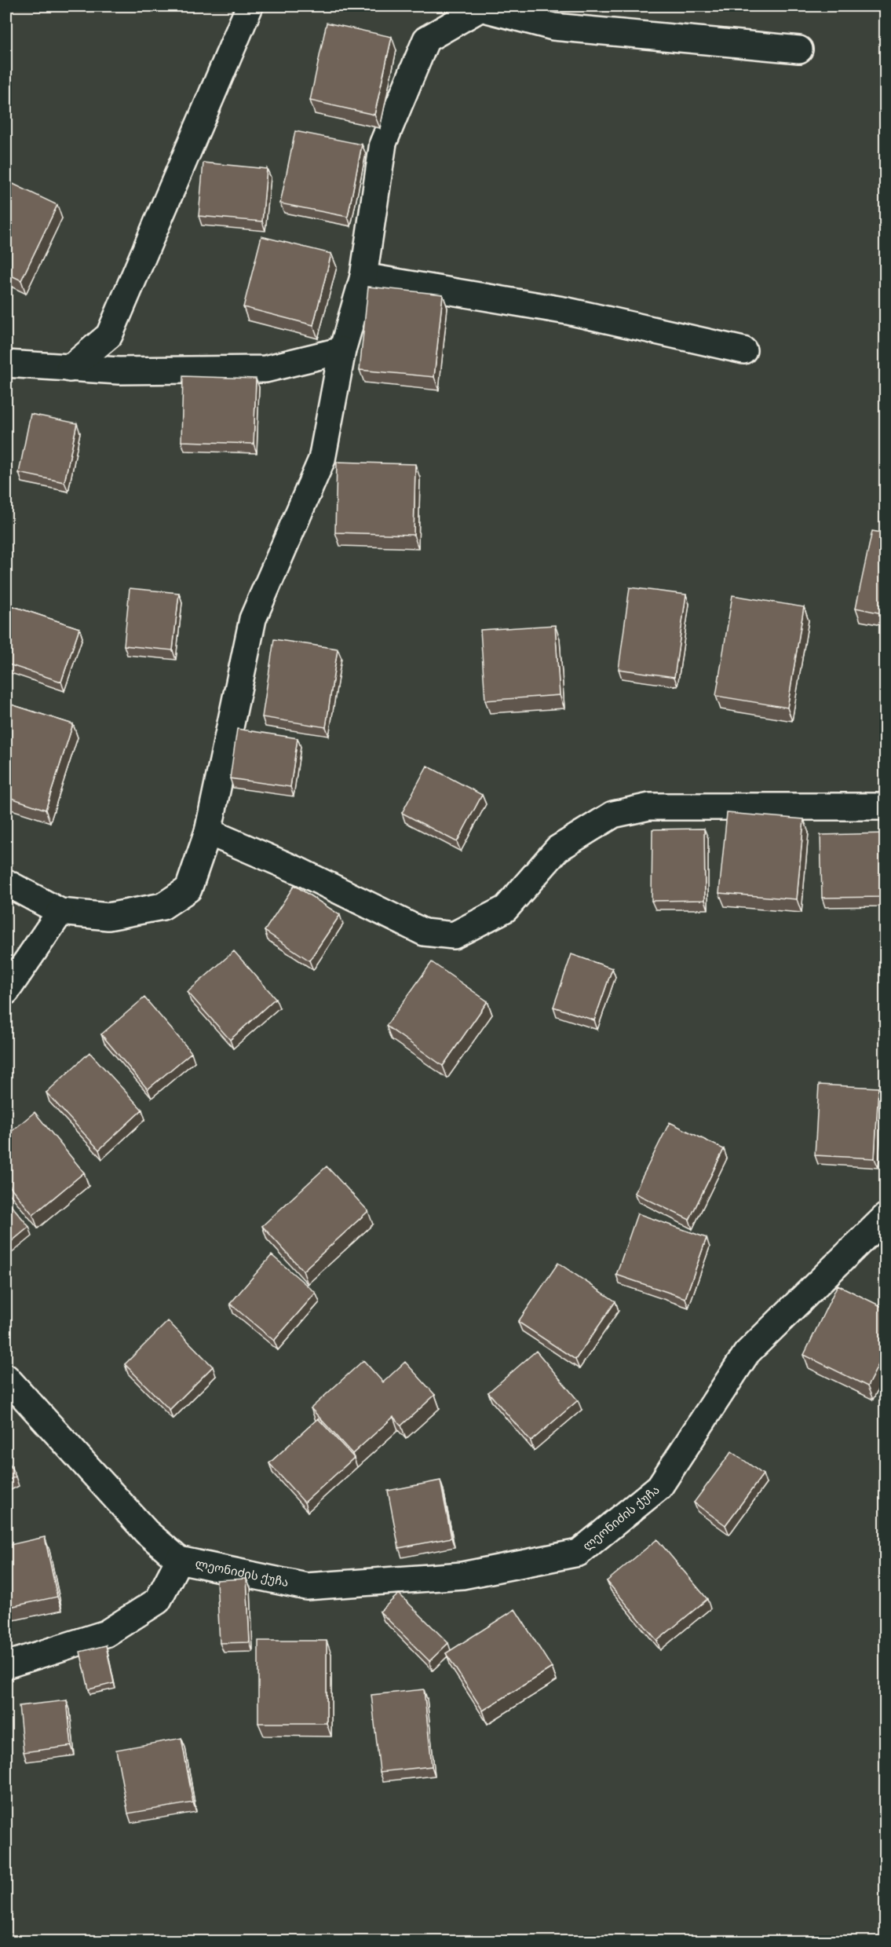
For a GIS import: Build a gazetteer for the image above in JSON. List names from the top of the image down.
{
  "streets": {
    "street": ["ლეონიძის ქუჩა"]
  }
}
